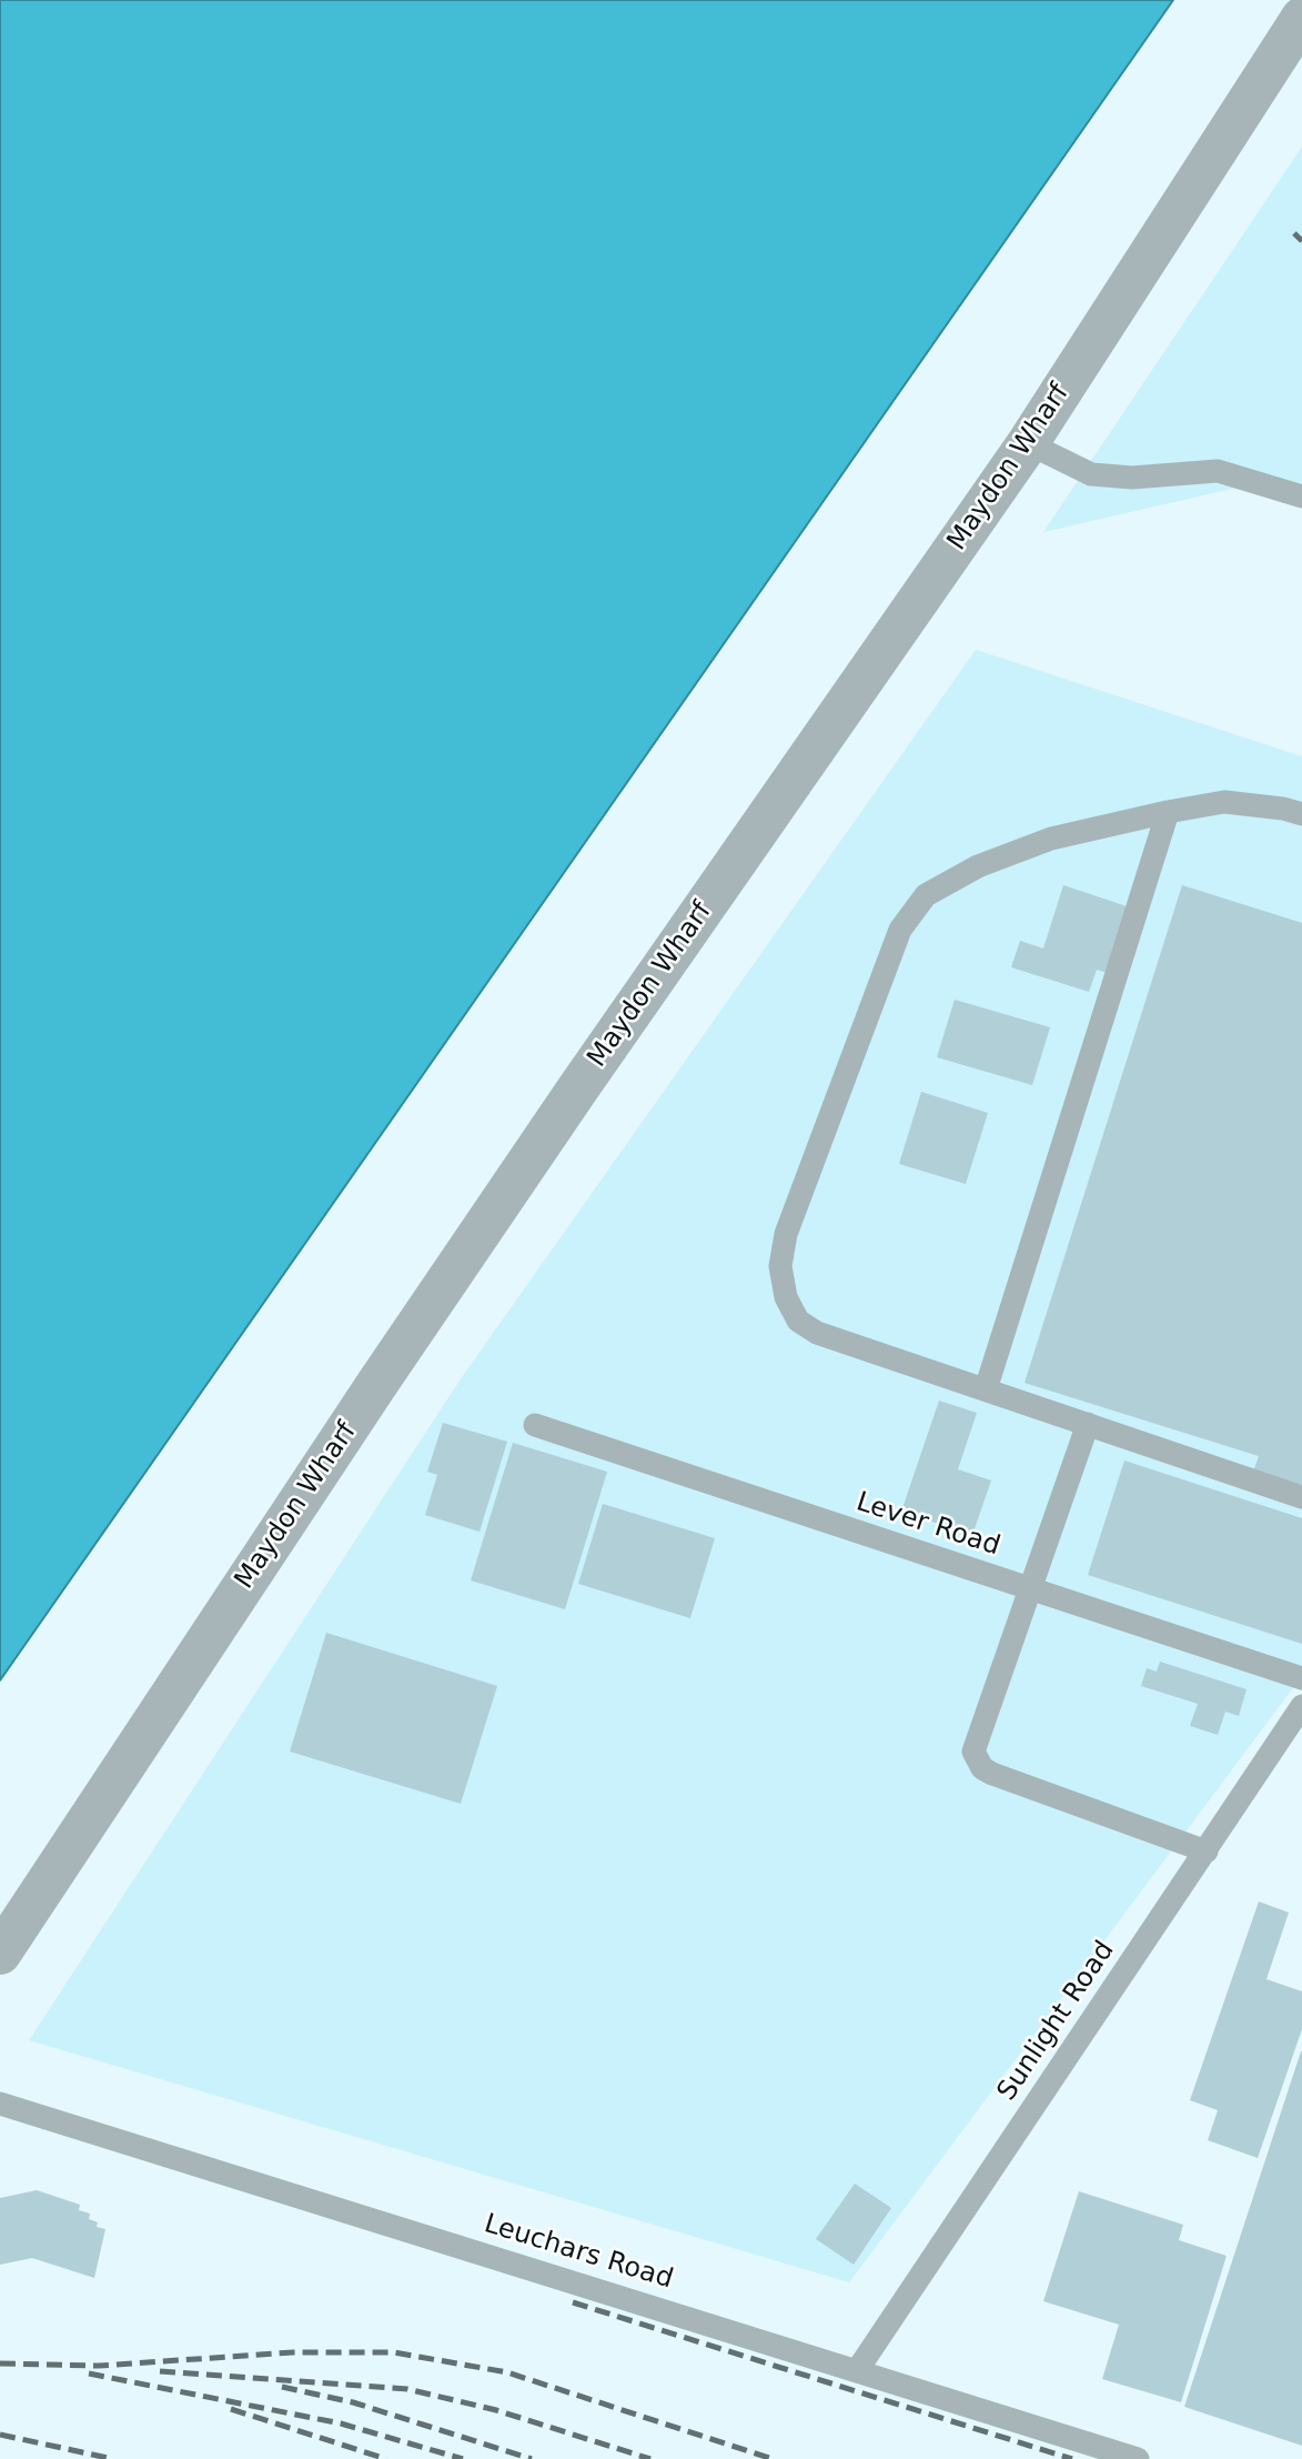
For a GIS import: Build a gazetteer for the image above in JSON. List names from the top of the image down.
{
  "streets": {
    "street": ["Maydon Wharf"],
    "lane": ["Lever Road", "Sunlight Road", "Leuchars Road"]
  },
  "crossings": [
    ["Sunlight Road", "Leuchars Road"]
  ]
}
